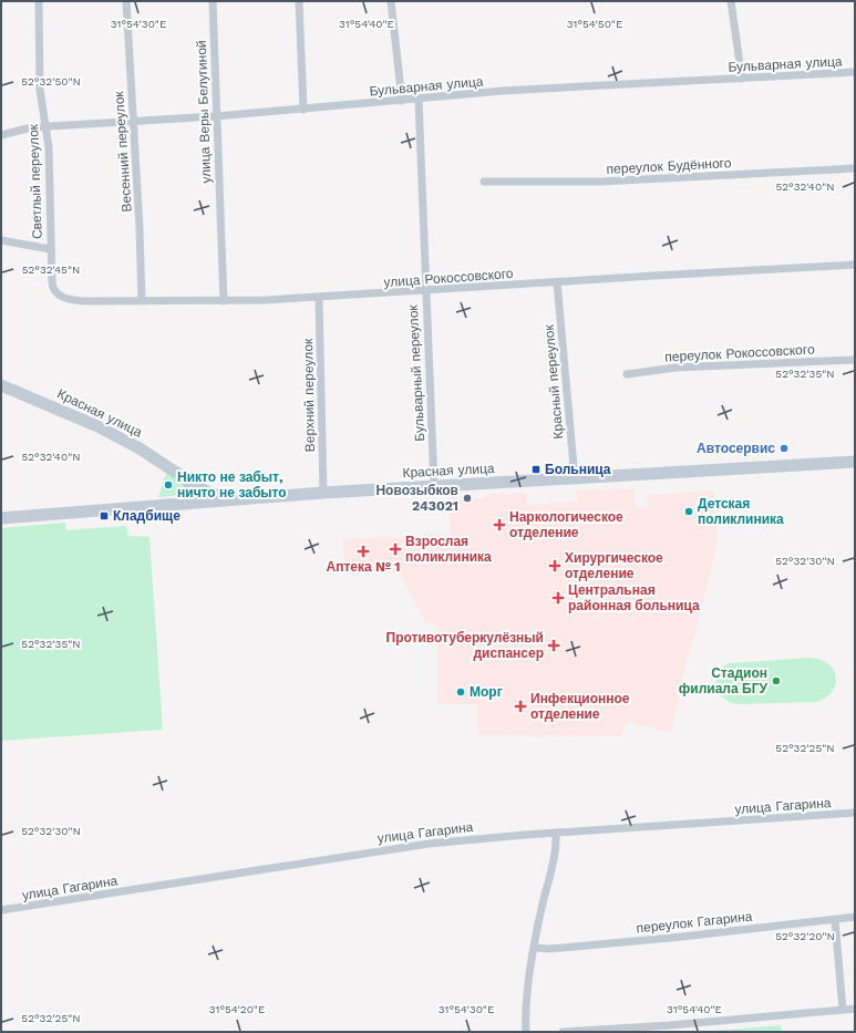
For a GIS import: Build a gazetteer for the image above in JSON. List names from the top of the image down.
{
  "streets": {
    "main road": ["Красная улица"],
    "street": [
      "Бульварная улица",
      "улица Веры Белугиной",
      "Весенний переулок",
      "переулок Будённого",
      "Светлый переулок",
      "улица Рокоссовского",
      "переулок Рокоссовского",
      "Бульварный переулок",
      "Красный переулок",
      "Верхний переулок",
      "улица Гагарина",
      "переулок Гагарина"
    ]
  },
  "crossings": [
    ["Бульварная улица", "улица Веры Белугиной"],
    ["Бульварная улица", "Весенний переулок"],
    ["Бульварная улица", "Светлый переулок"],
    ["Бульварная улица", "Бульварный переулок"],
    ["улица Веры Белугиной", "улица Рокоссовского"],
    ["Весенний переулок", "улица Рокоссовского"],
    ["Светлый переулок", "улица Рокоссовского"],
    ["улица Рокоссовского", "Бульварный переулок"],
    ["улица Рокоссовского", "Красный переулок"],
    ["улица Рокоссовского", "Верхний переулок"],
    ["Бульварный переулок", "Красная улица"],
    ["Красный переулок", "Красная улица"],
    ["Верхний переулок", "Красная улица"]
  ],
  "places": {
    "other": [
      "Автосервис",
      "Никто не забыт, ничто не забыто",
      "Новозыбков 243021",
      "Детская поликлиника",
      "Стадион филиала БГУ",
      "Морг"
    ],
    "transit": ["Больница", "Кладбище"],
    "health": [
      "Наркологическое отделение",
      "Взрослая поликлиника",
      "Аптека № 1",
      "Хирургическое отделение",
      "Центральная районная больница",
      "Противотуберкулёзный диспансер",
      "Инфекционное отделение"
    ]
  },
  "coordinates": [
    "31°54'30\"E",
    "31°54'40\"E",
    "31°54'50\"E",
    "52°32'50\"N",
    "52°32'40\"N",
    "52°32'45\"N",
    "52°32'35\"N",
    "52°32'30\"N",
    "52°32'25\"N",
    "52°32'20\"N",
    "31°54'20\"E"
  ]
}
